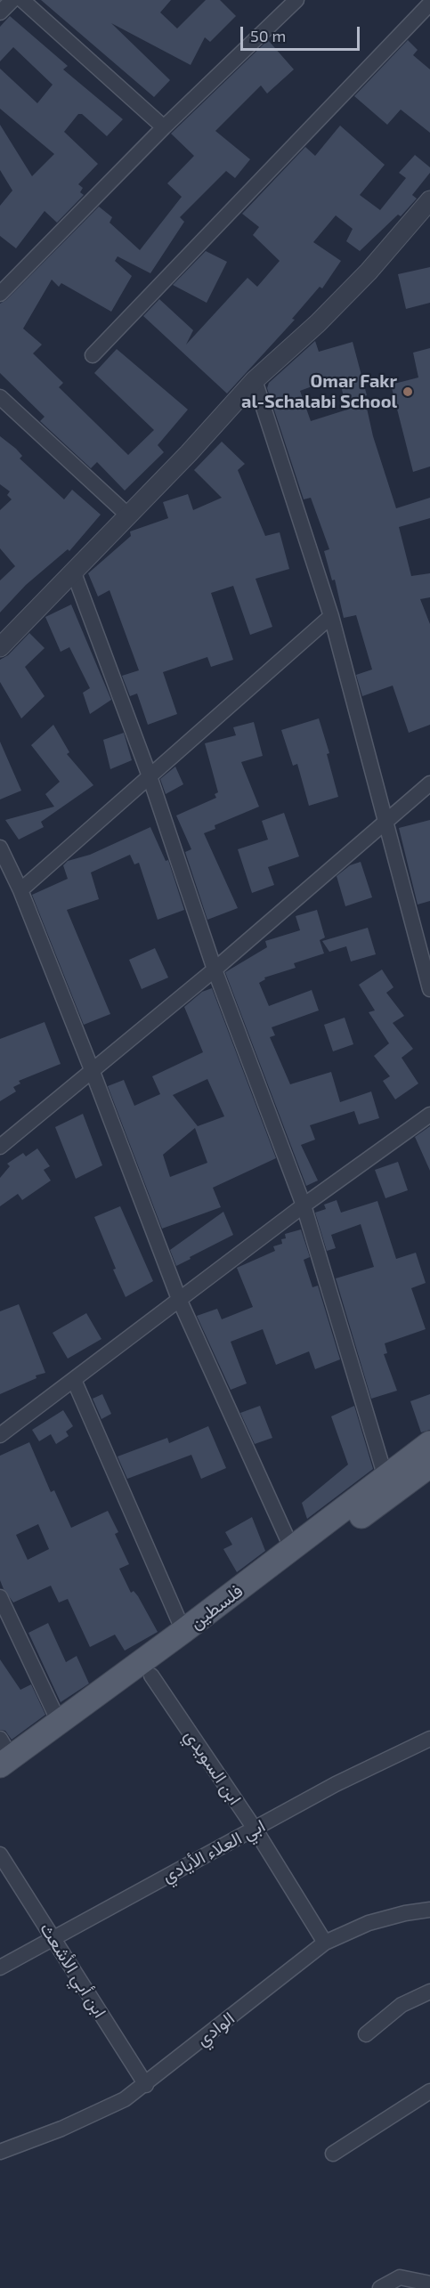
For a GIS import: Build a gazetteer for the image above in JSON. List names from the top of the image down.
{
  "streets": {
    "main road": ["فلسطين"],
    "street": [
      "ابن السويدي",
      "ابي العلاء الأيادي",
      "ابن أبي الأشعث",
      "الوادي"
    ]
  },
  "crossings": [
    ["فلسطين", "ابن السويدي"],
    ["ابن السويدي", "ابي العلاء الأيادي"],
    ["ابن السويدي", "الوادي"],
    ["ابي العلاء الأيادي", "ابن أبي الأشعث"],
    ["ابن أبي الأشعث", "الوادي"]
  ],
  "places": ["Omar Fakr al-Schalabi School"],
  "scale_bar": "50 m"
}
